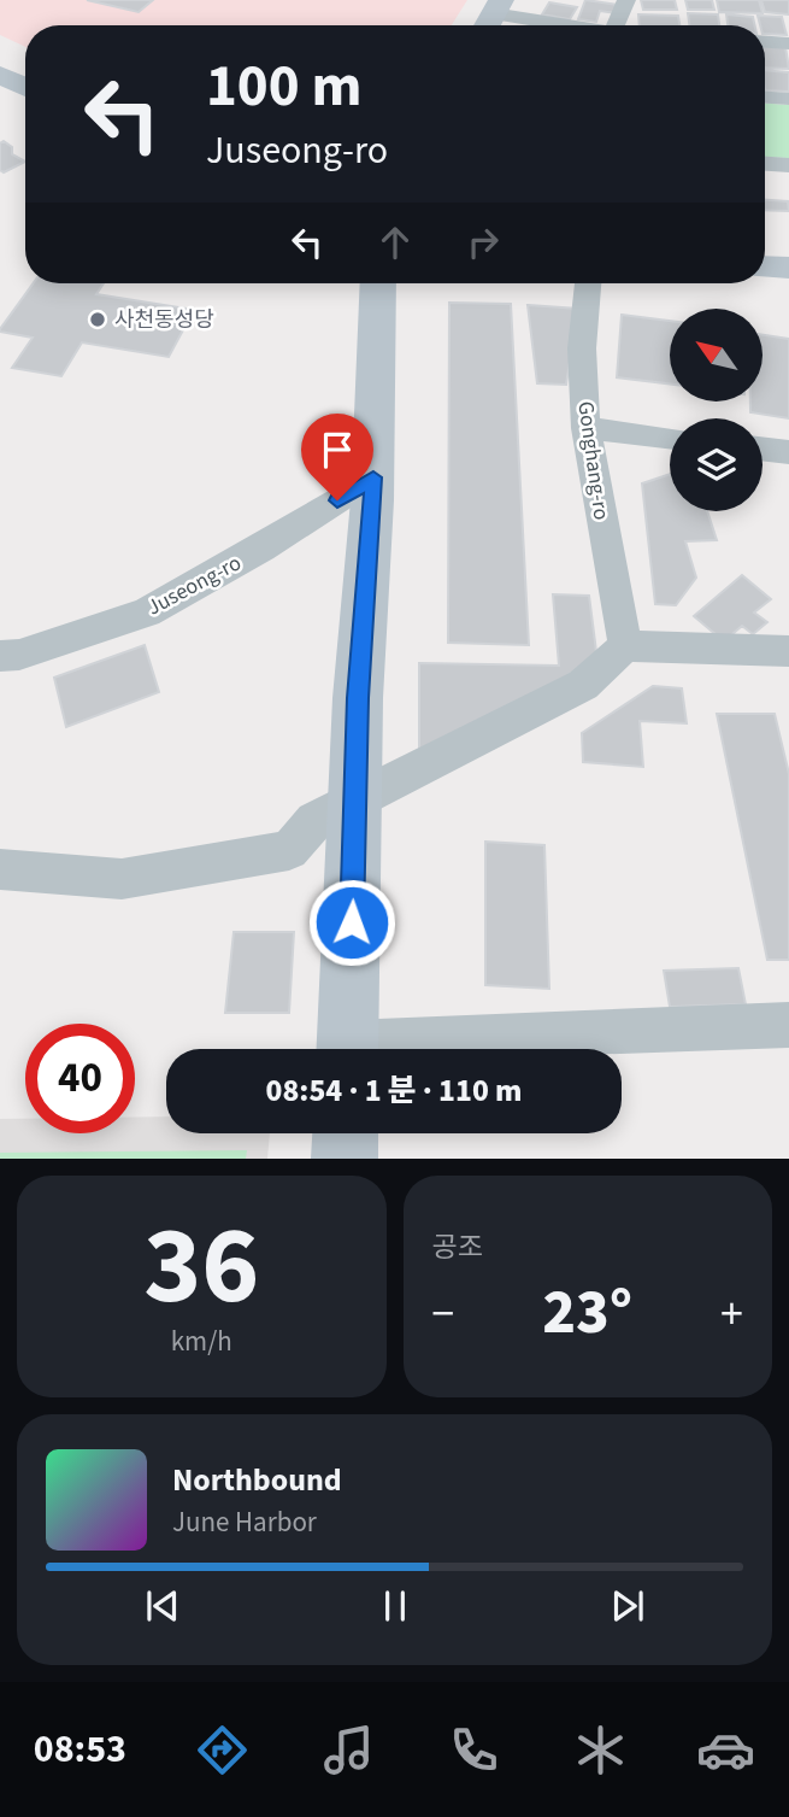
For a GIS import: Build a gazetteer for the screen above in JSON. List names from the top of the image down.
{
  "streets": {
    "street": ["Gonghang-ro", "Juseong-ro"]
  },
  "places": ["사천동성당"],
  "north": "top left",
  "page": {
    "turn": ["100 m", "Juseong-ro"],
    "limit": "40",
    "trip": "08:54 · 1 분 · 110 m",
    "tile": [
      ["36", "km/h"],
      "공조"
    ],
    "heat": ["−", "23°", "+"],
    "song": ["Northbound", "June Harbor"],
    "tabs": "08:53"
  }
}
